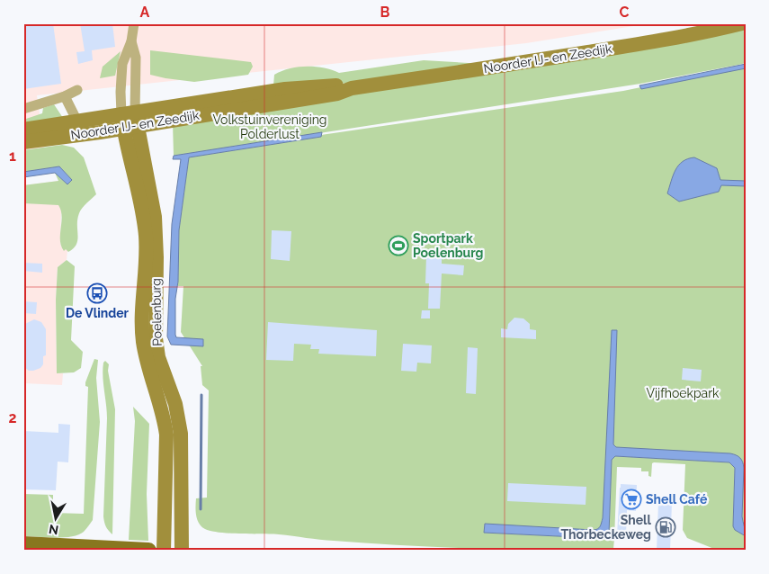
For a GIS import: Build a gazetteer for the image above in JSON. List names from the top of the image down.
{
  "streets": {
    "street": ["Noorder IJ- en Zeedijk", "Poelenburg"]
  },
  "crossings": [
    ["Noorder IJ- en Zeedijk", "Poelenburg"]
  ],
  "parks": ["Volkstuinvereniging Polderlust", "Vijfhoekpark"],
  "places": {
    "sports": ["Sportpark Poelenburg"],
    "bus stop": ["De Vlinder"],
    "supermarket": ["Shell Café"],
    "fuel station": ["Shell Thorbeckeweg"]
  },
  "north": "bottom",
  "grid": {
    "columns": ["A", "B", "C"],
    "rows": ["1", "2"]
  }
}
